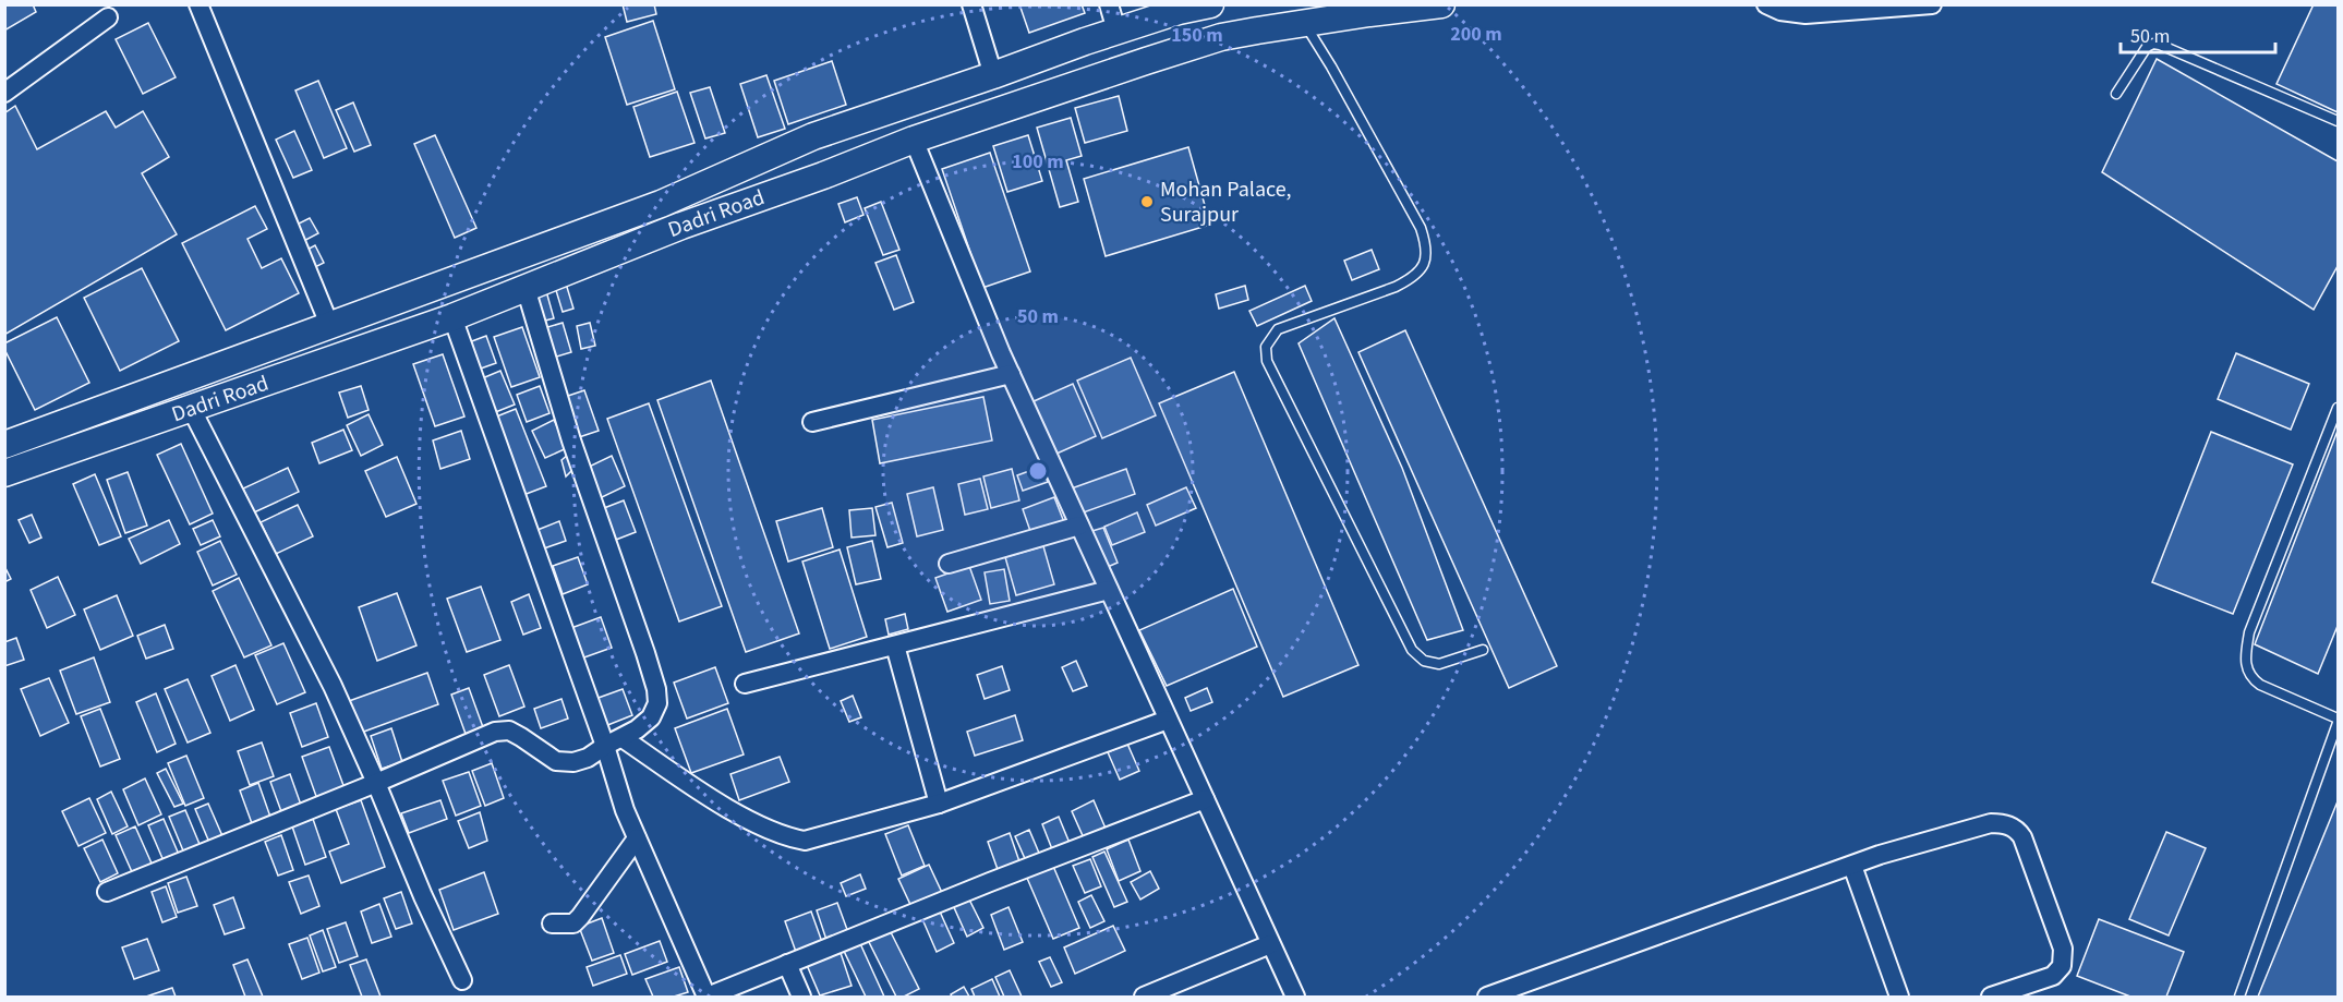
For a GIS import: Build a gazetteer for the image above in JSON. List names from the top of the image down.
{
  "streets": {
    "main road": ["Dadri Road"]
  },
  "places": ["Mohan Palace, Surajpur"],
  "scale_bar": "50 m",
  "rings": [
    "200 m",
    "150 m",
    "100 m",
    "50 m"
  ]
}
